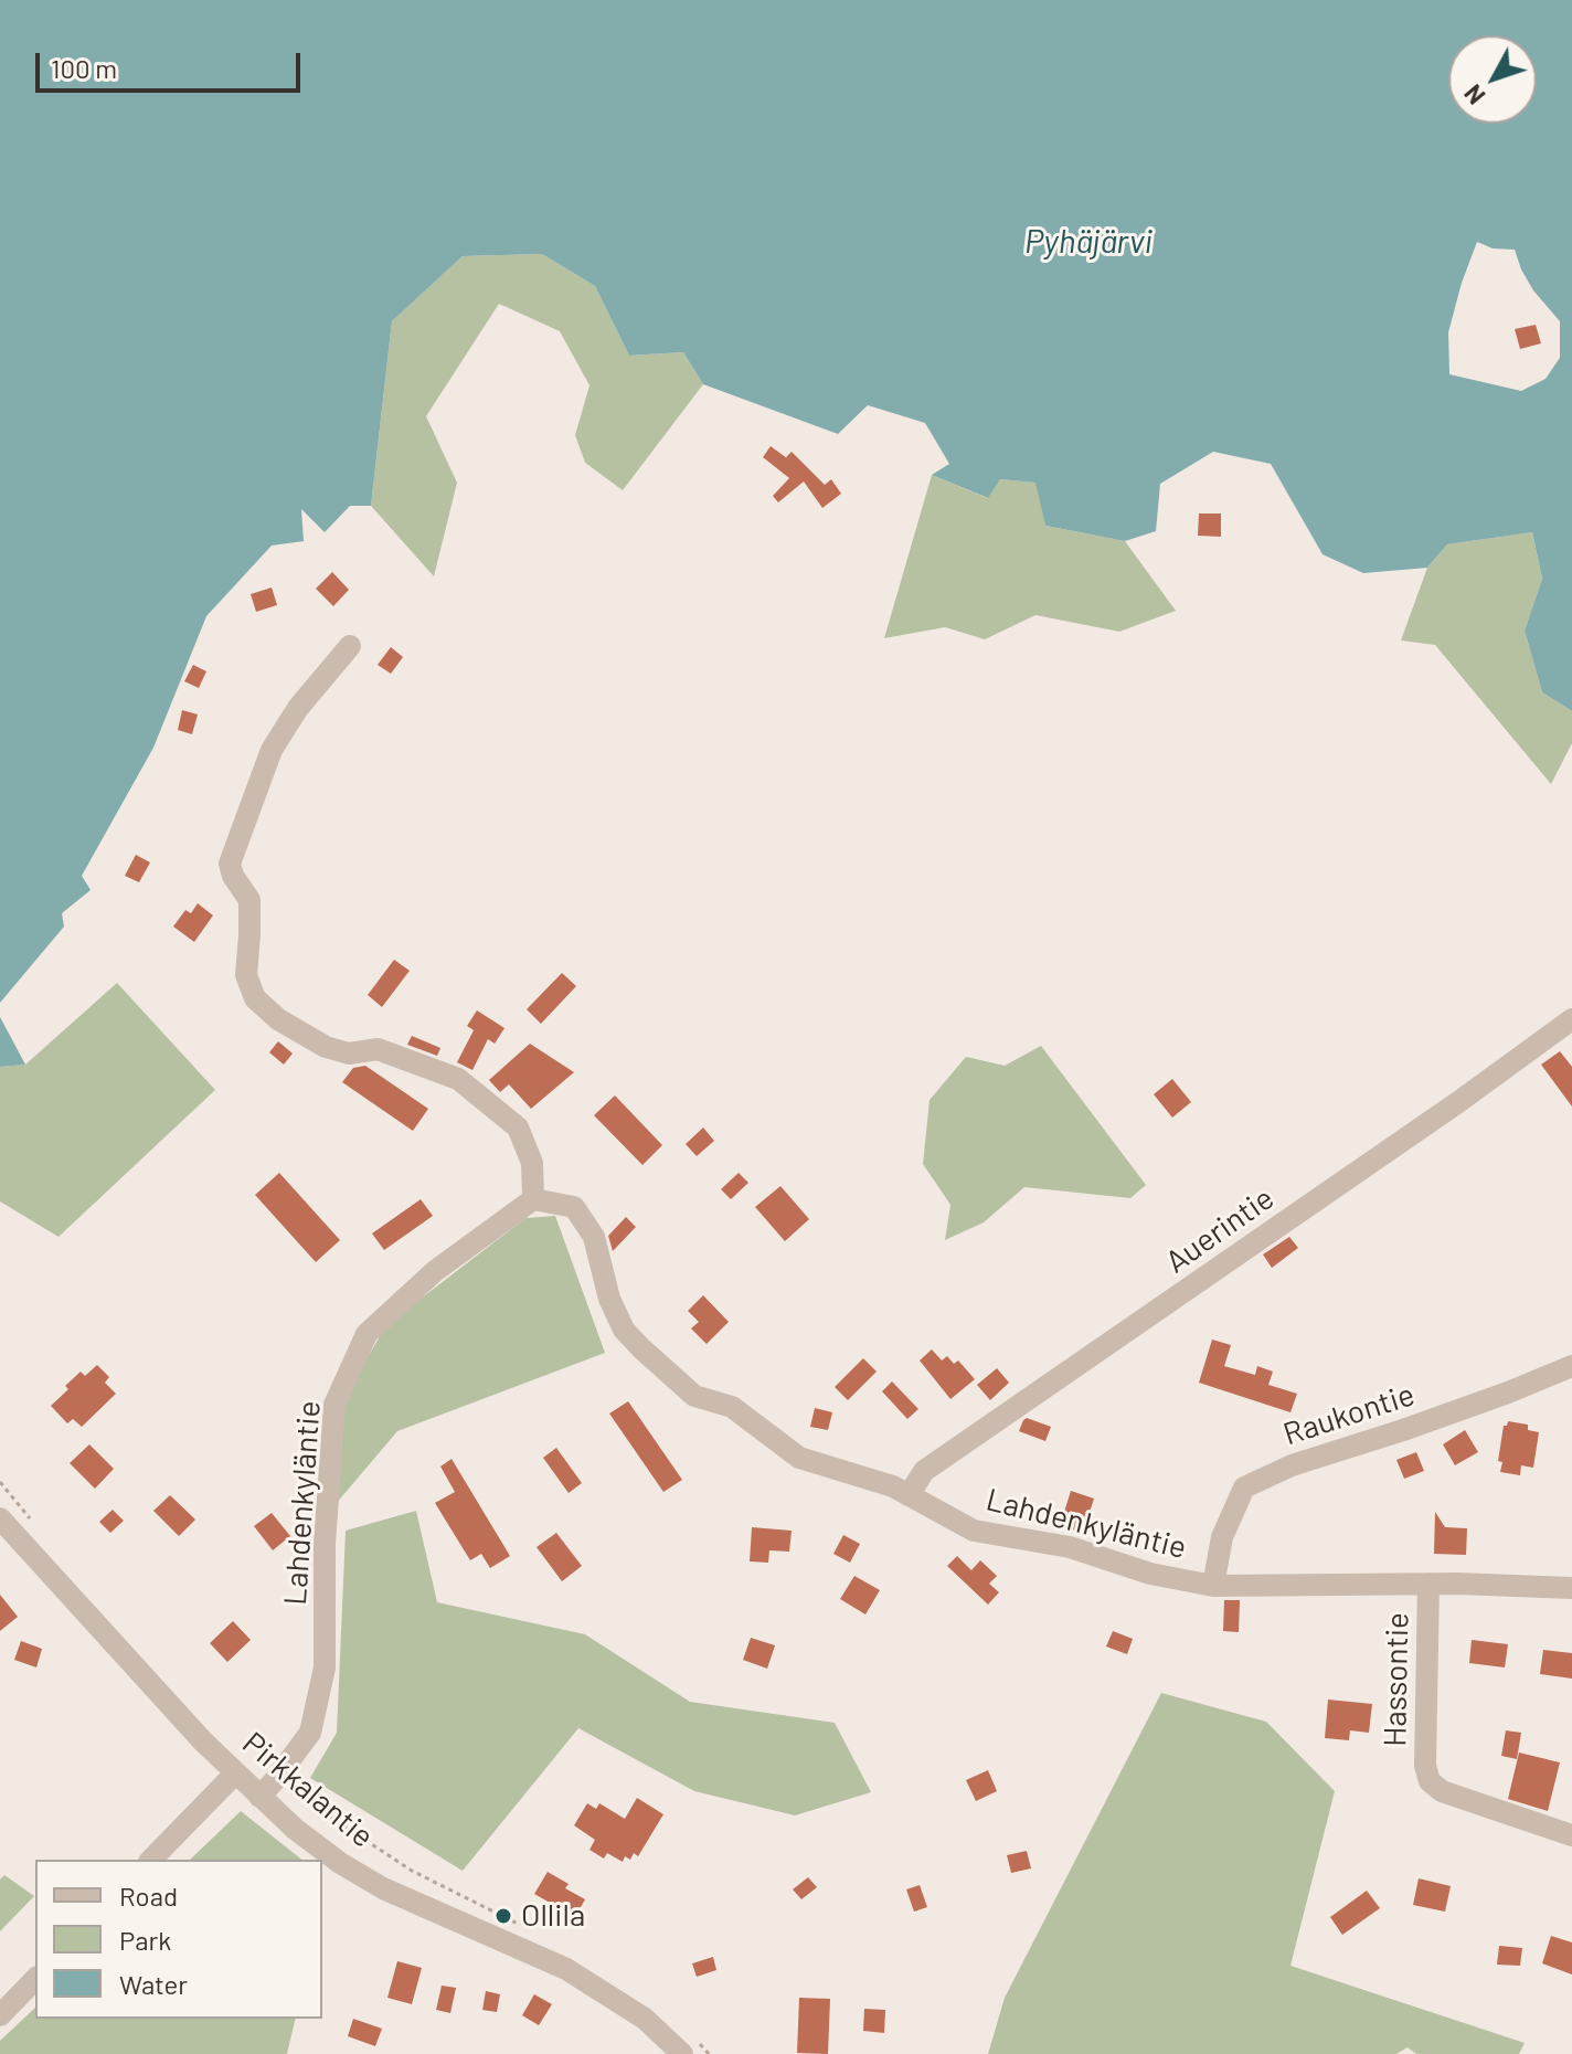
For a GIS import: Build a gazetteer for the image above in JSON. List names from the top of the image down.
{
  "streets": {
    "street": [
      "Auerintie",
      "Raukontie",
      "Lahdenkyläntie",
      "Hassontie",
      "Pirkkalantie"
    ]
  },
  "crossings": [
    ["Auerintie", "Lahdenkyläntie"],
    ["Raukontie", "Lahdenkyläntie"],
    ["Lahdenkyläntie", "Hassontie"],
    ["Lahdenkyläntie", "Pirkkalantie"]
  ],
  "water": ["Pyhäjärvi"],
  "places": ["Ollila"],
  "legend": ["Road", "Park", "Water"],
  "scale_bar": "100 m",
  "north": "bottom left"
}
